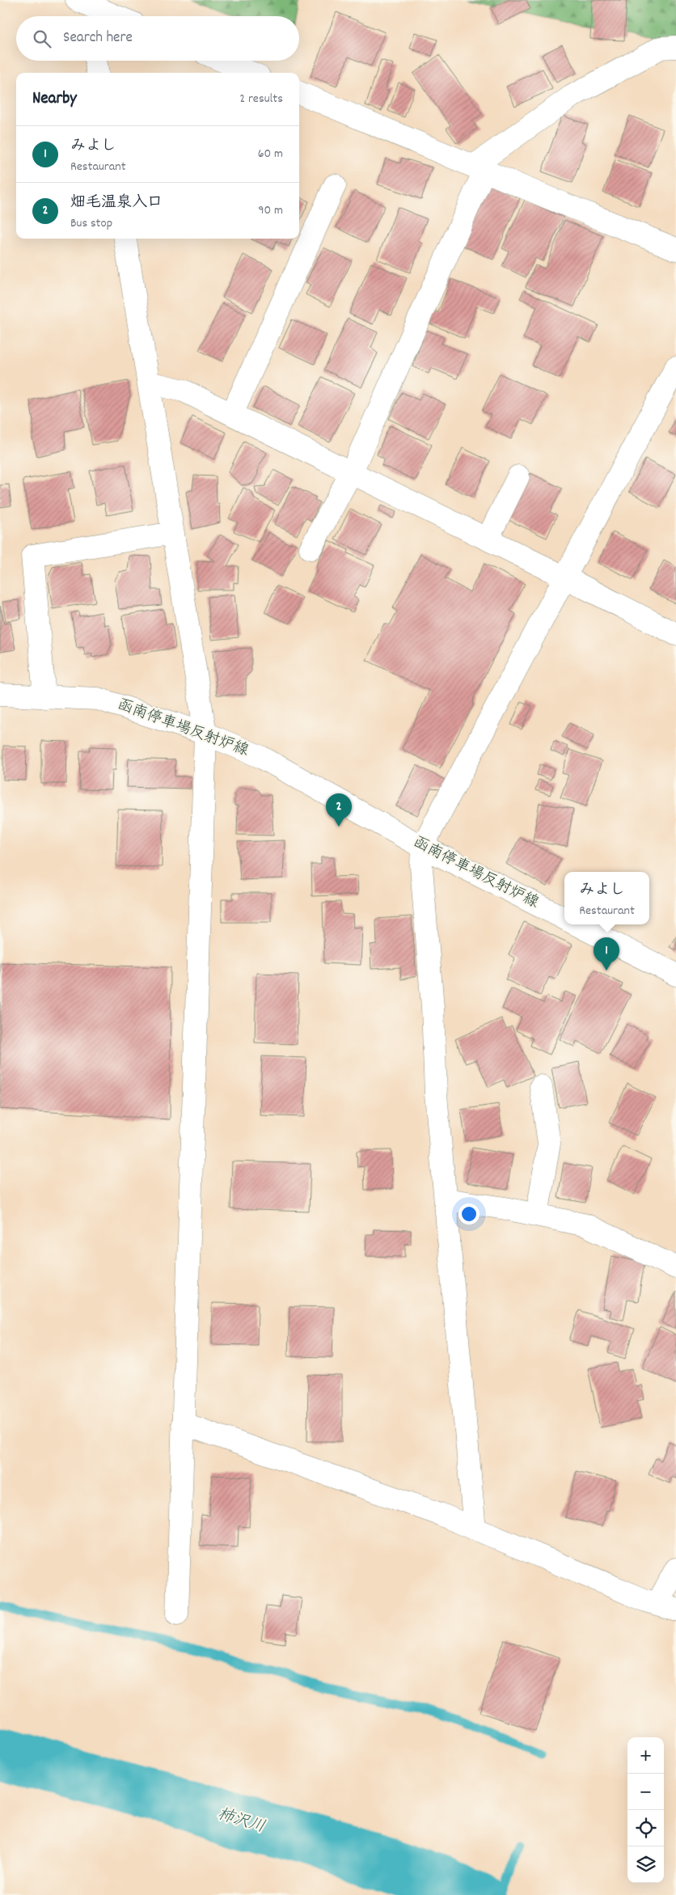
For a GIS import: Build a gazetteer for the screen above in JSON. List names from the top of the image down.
{
  "streets": {
    "street": ["函南停車場反射炉線"]
  },
  "water": ["柿沢川"],
  "page": {
    "search": "Search here",
    "heading": ["Nearby", "2 results"],
    "list": [
      {
        "mark": "1",
        "name": "みよし",
        "note": "Restaurant",
        "value": "60 m"
      },
      {
        "mark": "2",
        "name": "畑毛温泉入口",
        "note": "Bus stop",
        "value": "90 m"
      }
    ],
    "pins": ["2", "1"],
    "popup": ["みよし", "Restaurant"],
    "map_buttons": ["+", "−"]
  }
}
